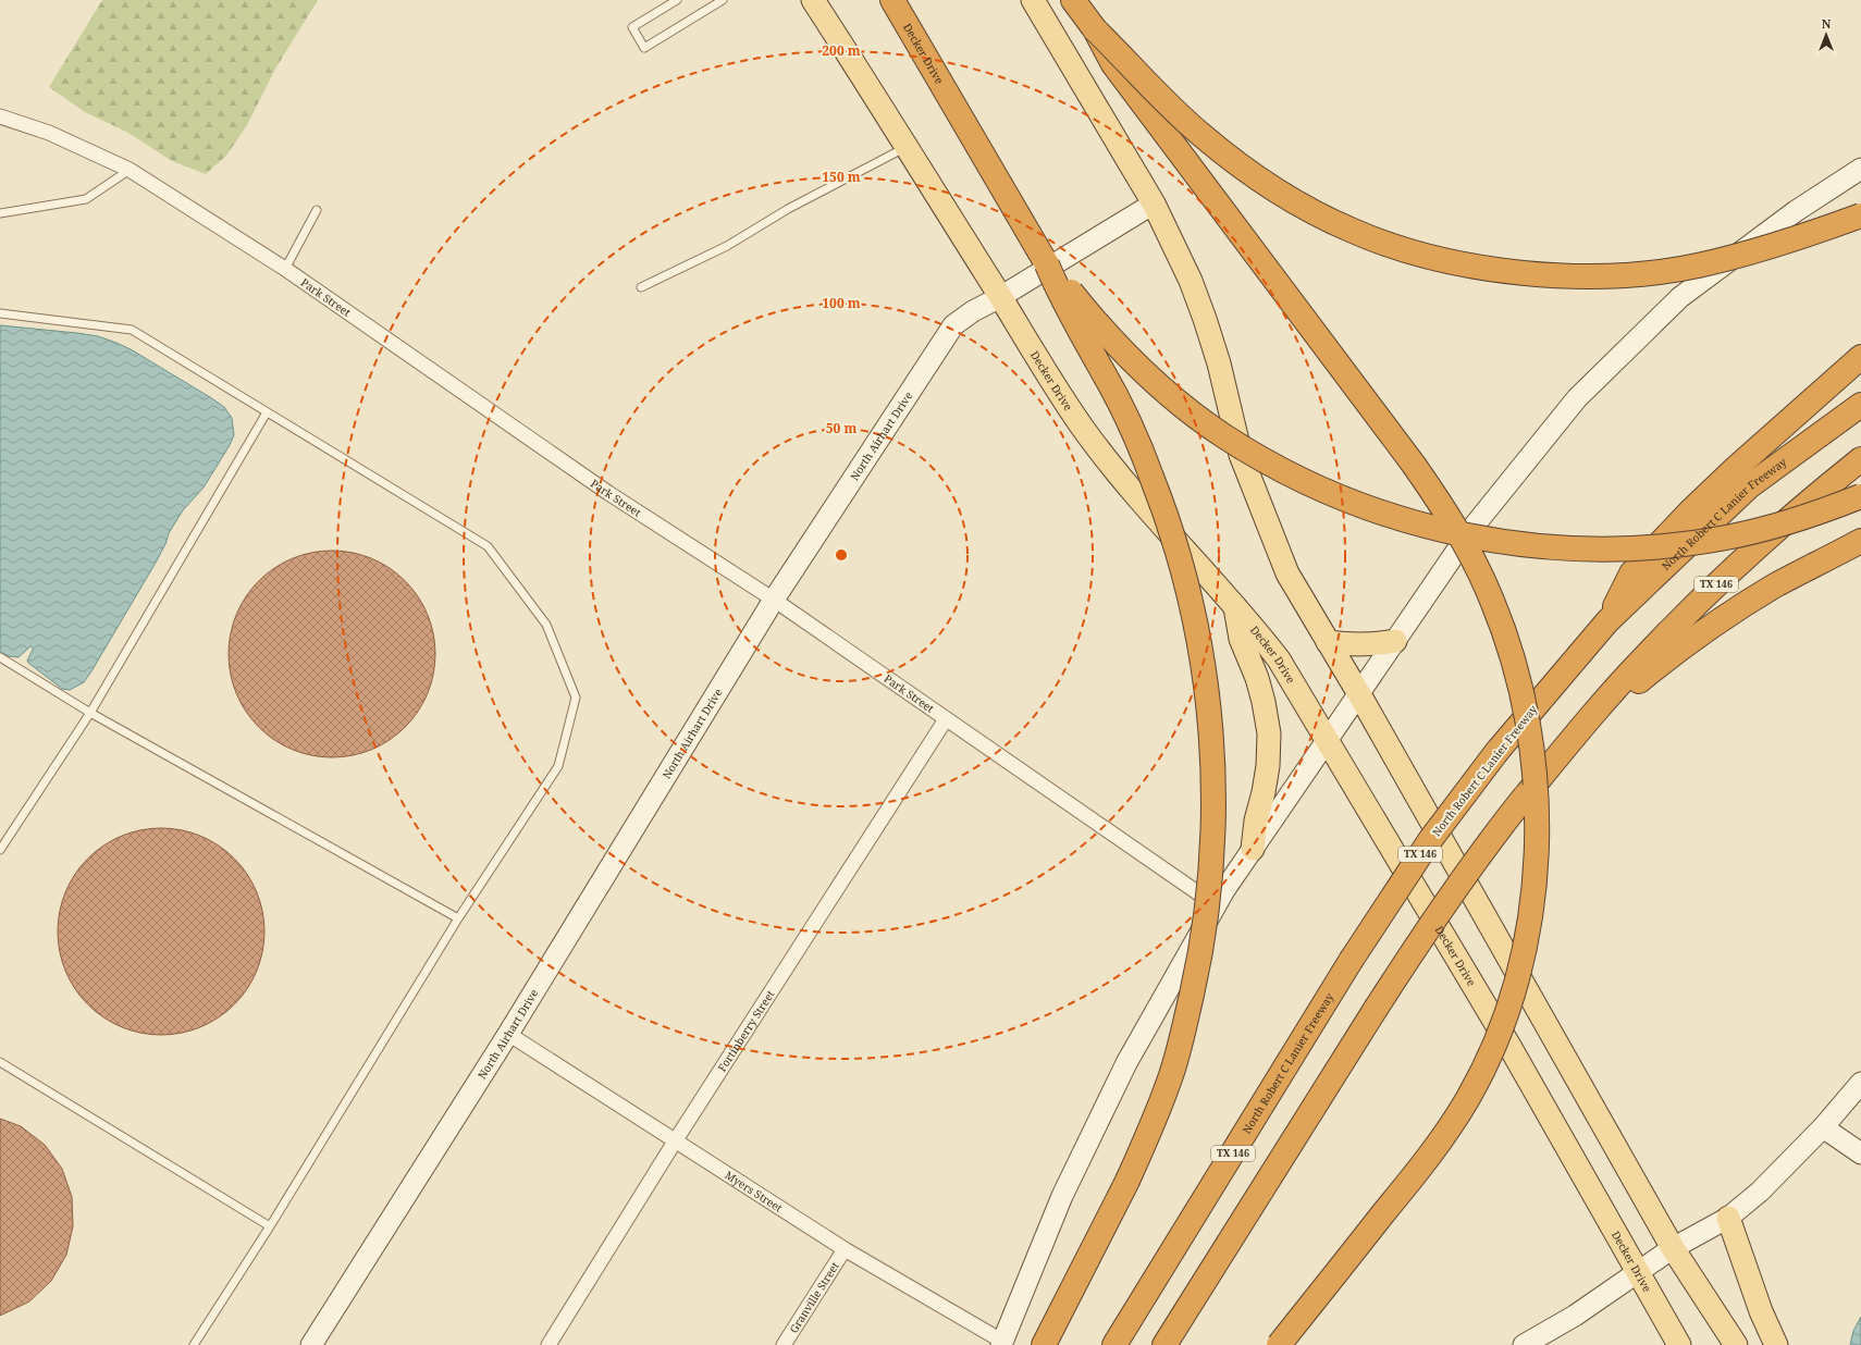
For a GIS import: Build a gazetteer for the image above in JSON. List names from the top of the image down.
{
  "streets": {
    "highway": ["Decker Drive", "North Robert C Lanier Freeway", "TX 146"],
    "main road": ["North Airhart Drive"],
    "street": [
      "Park Street",
      "Fortinberry Street",
      "Myers Street",
      "Granville Street"
    ]
  },
  "crossings": [
    ["Decker Drive", "North Airhart Drive"],
    ["Park Street", "North Airhart Drive"],
    ["Park Street", "Fortinberry Street"],
    ["North Airhart Drive", "Myers Street"],
    ["Fortinberry Street", "Myers Street"],
    ["Myers Street", "Granville Street"]
  ],
  "north": "top",
  "rings": [
    "200 m",
    "150 m",
    "100 m",
    "50 m"
  ]
}
